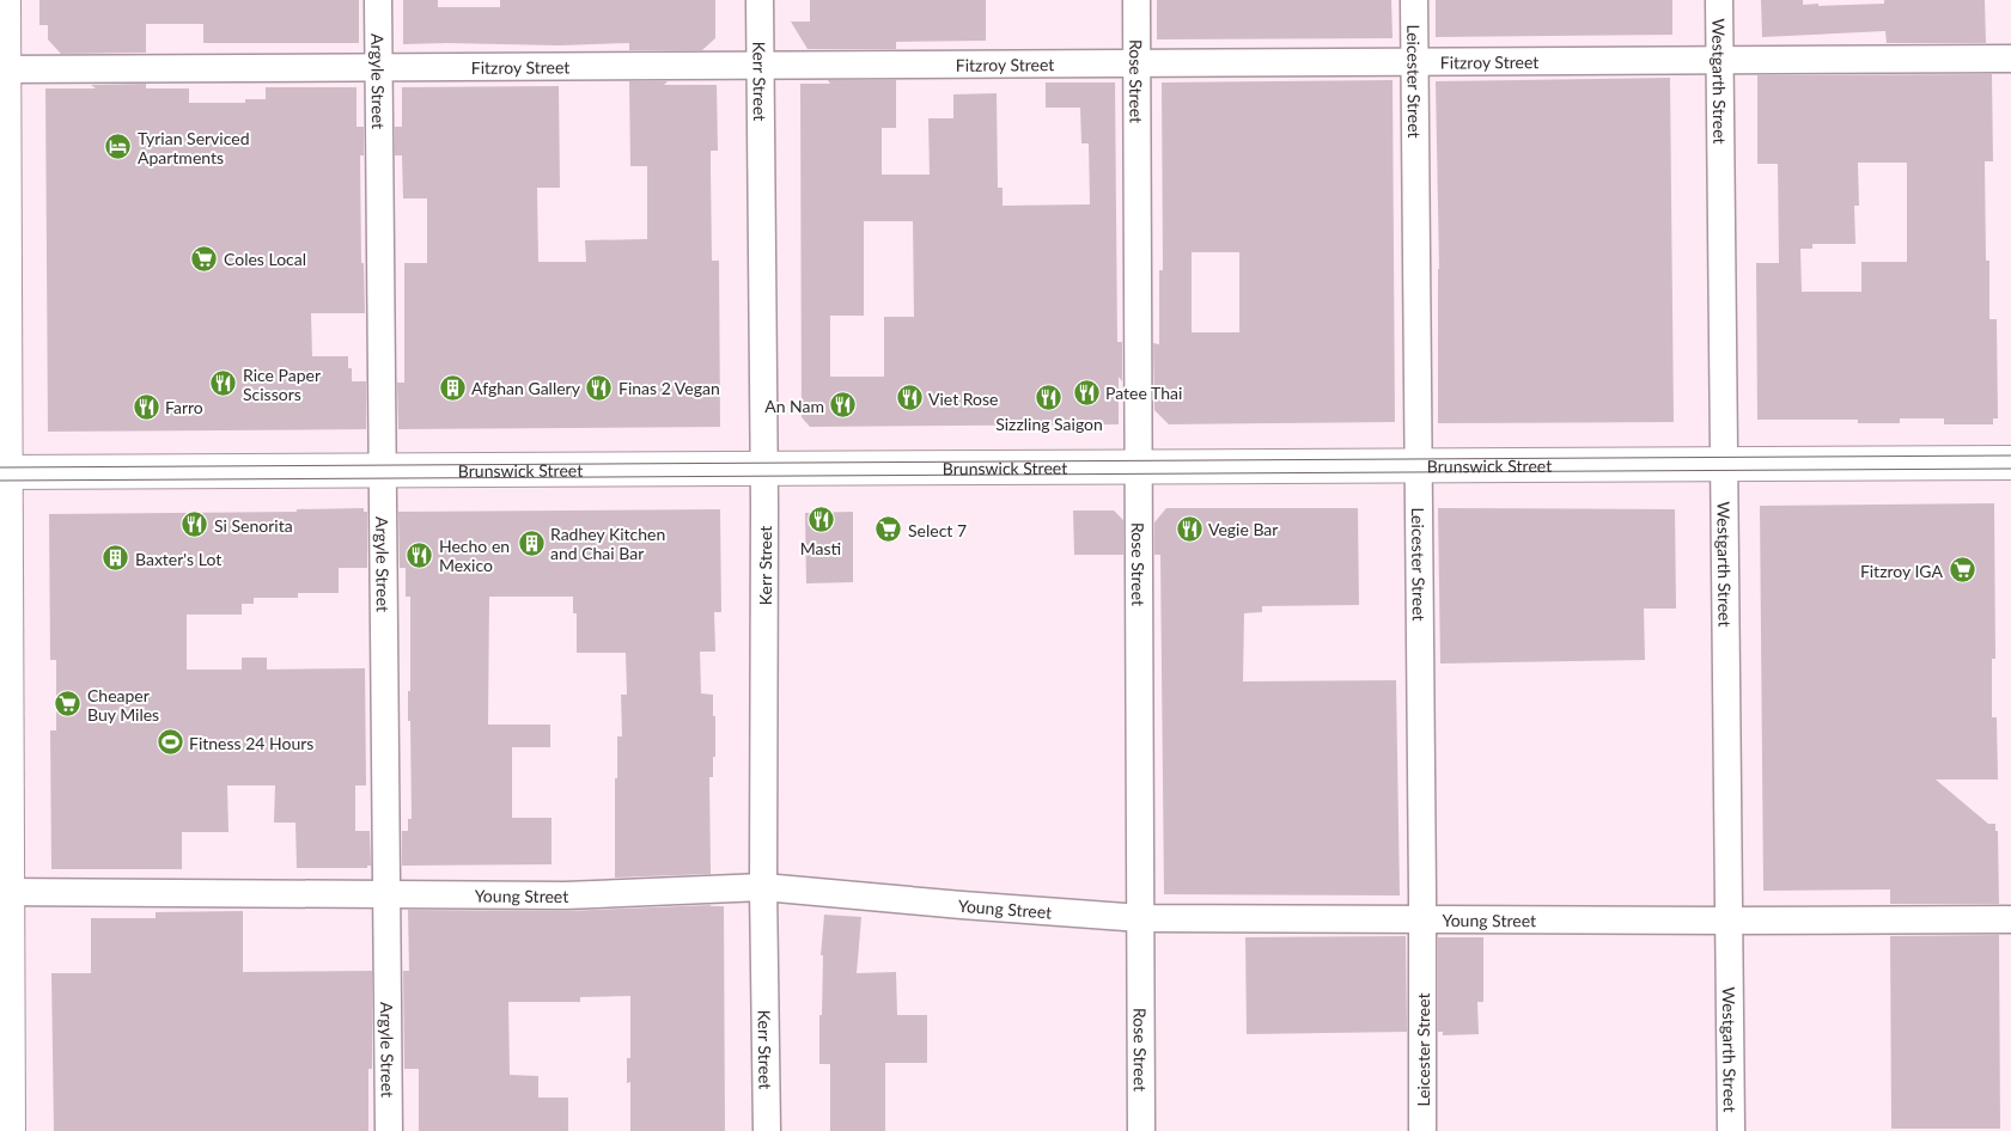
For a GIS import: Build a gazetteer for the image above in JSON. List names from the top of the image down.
{
  "streets": {
    "street": [
      "Fitzroy Street",
      "Argyle Street",
      "Kerr Street",
      "Rose Street",
      "Leicester Street",
      "Westgarth Street",
      "Brunswick Street",
      "Young Street"
    ]
  },
  "crossings": [
    ["Fitzroy Street", "Argyle Street"],
    ["Fitzroy Street", "Kerr Street"],
    ["Fitzroy Street", "Rose Street"],
    ["Fitzroy Street", "Leicester Street"],
    ["Fitzroy Street", "Westgarth Street"],
    ["Argyle Street", "Brunswick Street"],
    ["Argyle Street", "Young Street"],
    ["Kerr Street", "Brunswick Street"],
    ["Kerr Street", "Young Street"],
    ["Rose Street", "Brunswick Street"],
    ["Rose Street", "Young Street"],
    ["Leicester Street", "Brunswick Street"],
    ["Leicester Street", "Young Street"],
    ["Westgarth Street", "Brunswick Street"],
    ["Westgarth Street", "Young Street"]
  ],
  "places": {
    "hotel": ["Tyrian Serviced Apartments"],
    "supermarket": [
      "Coles Local",
      "Select 7",
      "Fitzroy IGA",
      "Cheaper Buy Miles"
    ],
    "restaurant": [
      "Rice Paper Scissors",
      "Finas 2 Vegan",
      "Patee Thai",
      "Sizzling Saigon",
      "Viet Rose",
      "An Nam",
      "Farro",
      "Masti",
      "Si Senorita",
      "Vegie Bar",
      "Hecho en Mexico"
    ],
    "building": ["Afghan Gallery", "Radhey Kitchen and Chai Bar", "Baxter's Lot"],
    "sports": ["Fitness 24 Hours"]
  }
}
